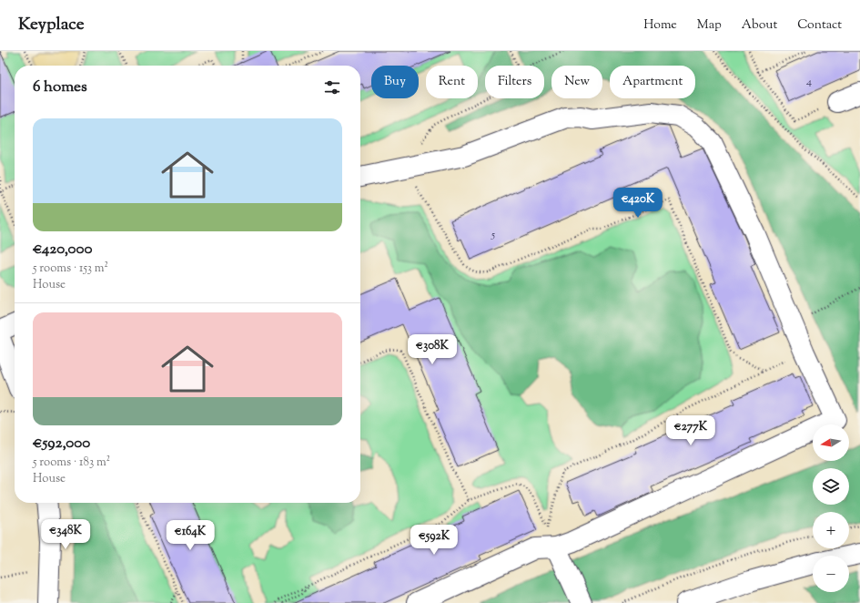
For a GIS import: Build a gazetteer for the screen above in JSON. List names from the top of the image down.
{
  "house_numbers": ["4", "5"],
  "north": "left",
  "page": {
    "header": "Keyplace",
    "nav": [
      "Home",
      "Map",
      "About",
      "Contact"
    ],
    "chip": [
      "Buy",
      "Rent",
      "Filters",
      "New",
      "Apartment"
    ],
    "heading": "6 homes",
    "list": [
      {
        "name": "€420,000",
        "note": "5 rooms · 153 m² · House"
      },
      {
        "name": "€592,000",
        "note": "5 rooms · 183 m² · House"
      }
    ],
    "price": [
      "€420K",
      "€308K",
      "€277K",
      "€348K",
      "€164K",
      "€592K"
    ],
    "map_buttons": ["+", "−"]
  }
}
